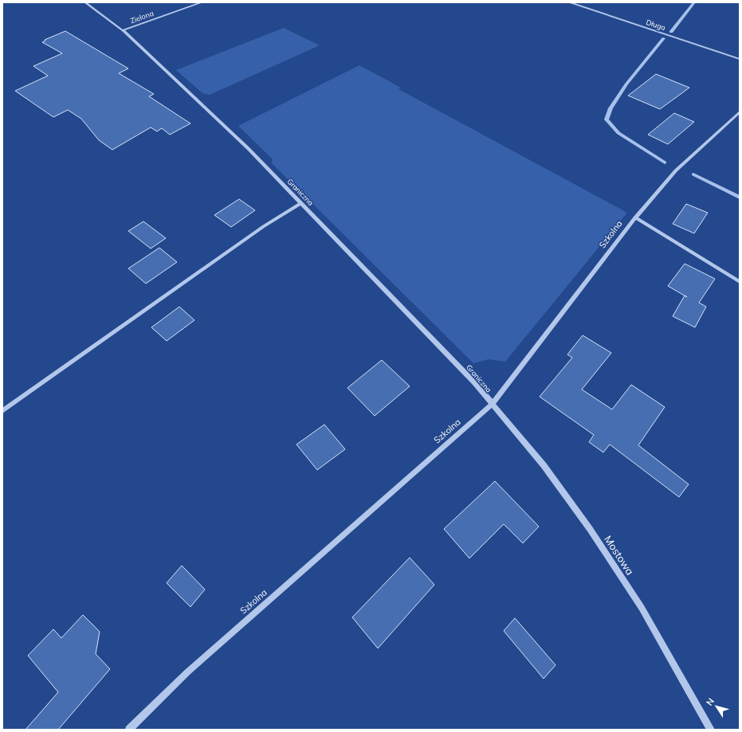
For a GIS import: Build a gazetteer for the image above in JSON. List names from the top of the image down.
{
  "streets": {
    "street": [
      "Zielona",
      "Długa",
      "Graniczna",
      "Szkolna",
      "Mostowa"
    ]
  },
  "crossings": [
    ["Zielona", "Graniczna"],
    ["Graniczna", "Szkolna"],
    ["Graniczna", "Mostowa"],
    ["Szkolna", "Mostowa"]
  ],
  "north": "top left"
}
